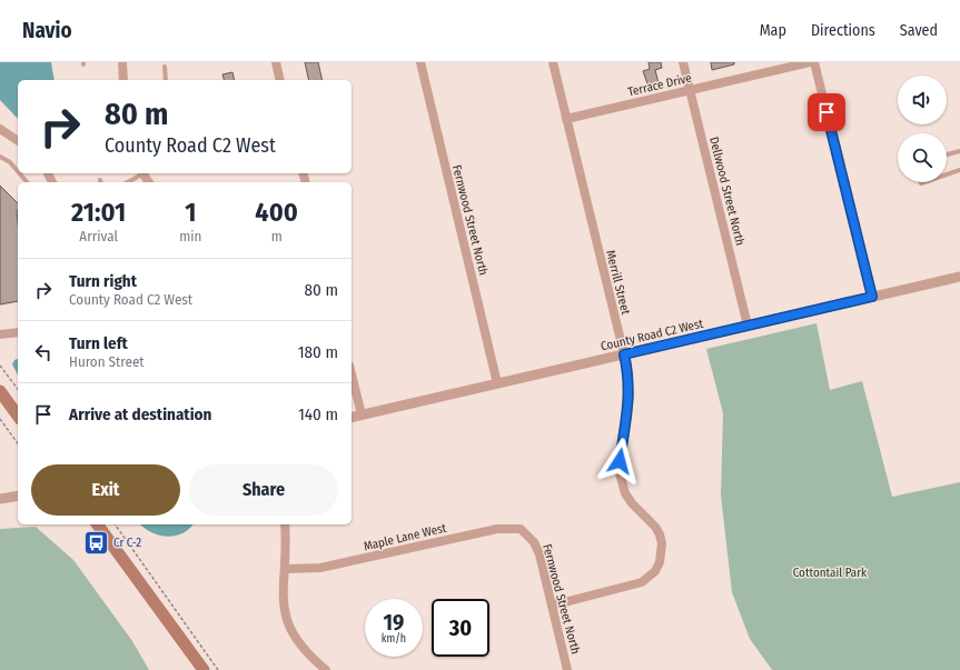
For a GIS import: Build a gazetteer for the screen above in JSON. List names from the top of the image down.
{
  "streets": {
    "street": [
      "Terrace Drive",
      "Dellwood Street North",
      "Fernwood Street North",
      "Merrill Street",
      "County Road C2 West",
      "Maple Lane West"
    ]
  },
  "crossings": [
    ["Terrace Drive", "Dellwood Street North"],
    ["Terrace Drive", "Merrill Street"],
    ["Dellwood Street North", "County Road C2 West"],
    ["Fernwood Street North", "Merrill Street"],
    ["Fernwood Street North", "County Road C2 West"],
    ["Fernwood Street North", "Maple Lane West"],
    ["Merrill Street", "County Road C2 West"]
  ],
  "parks": ["Cottontail Park"],
  "places": {
    "bus stop": ["Cr C-2"]
  },
  "page": {
    "header": "Navio",
    "nav": ["Map", "Directions", "Saved"],
    "turn": ["80 m", "County Road C2 West"],
    "eta": [
      "21:01",
      "Arrival",
      "1",
      "min",
      "400",
      "m"
    ],
    "list": [
      {
        "name": "Turn right",
        "note": "County Road C2 West",
        "value": "80 m"
      },
      {
        "name": "Turn left",
        "note": "Huron Street",
        "value": "180 m"
      },
      {
        "name": "Arrive at destination",
        "value": "140 m"
      }
    ],
    "buttons": ["Exit", "Share"],
    "speed": "19 km/h",
    "limit": "30"
  }
}
